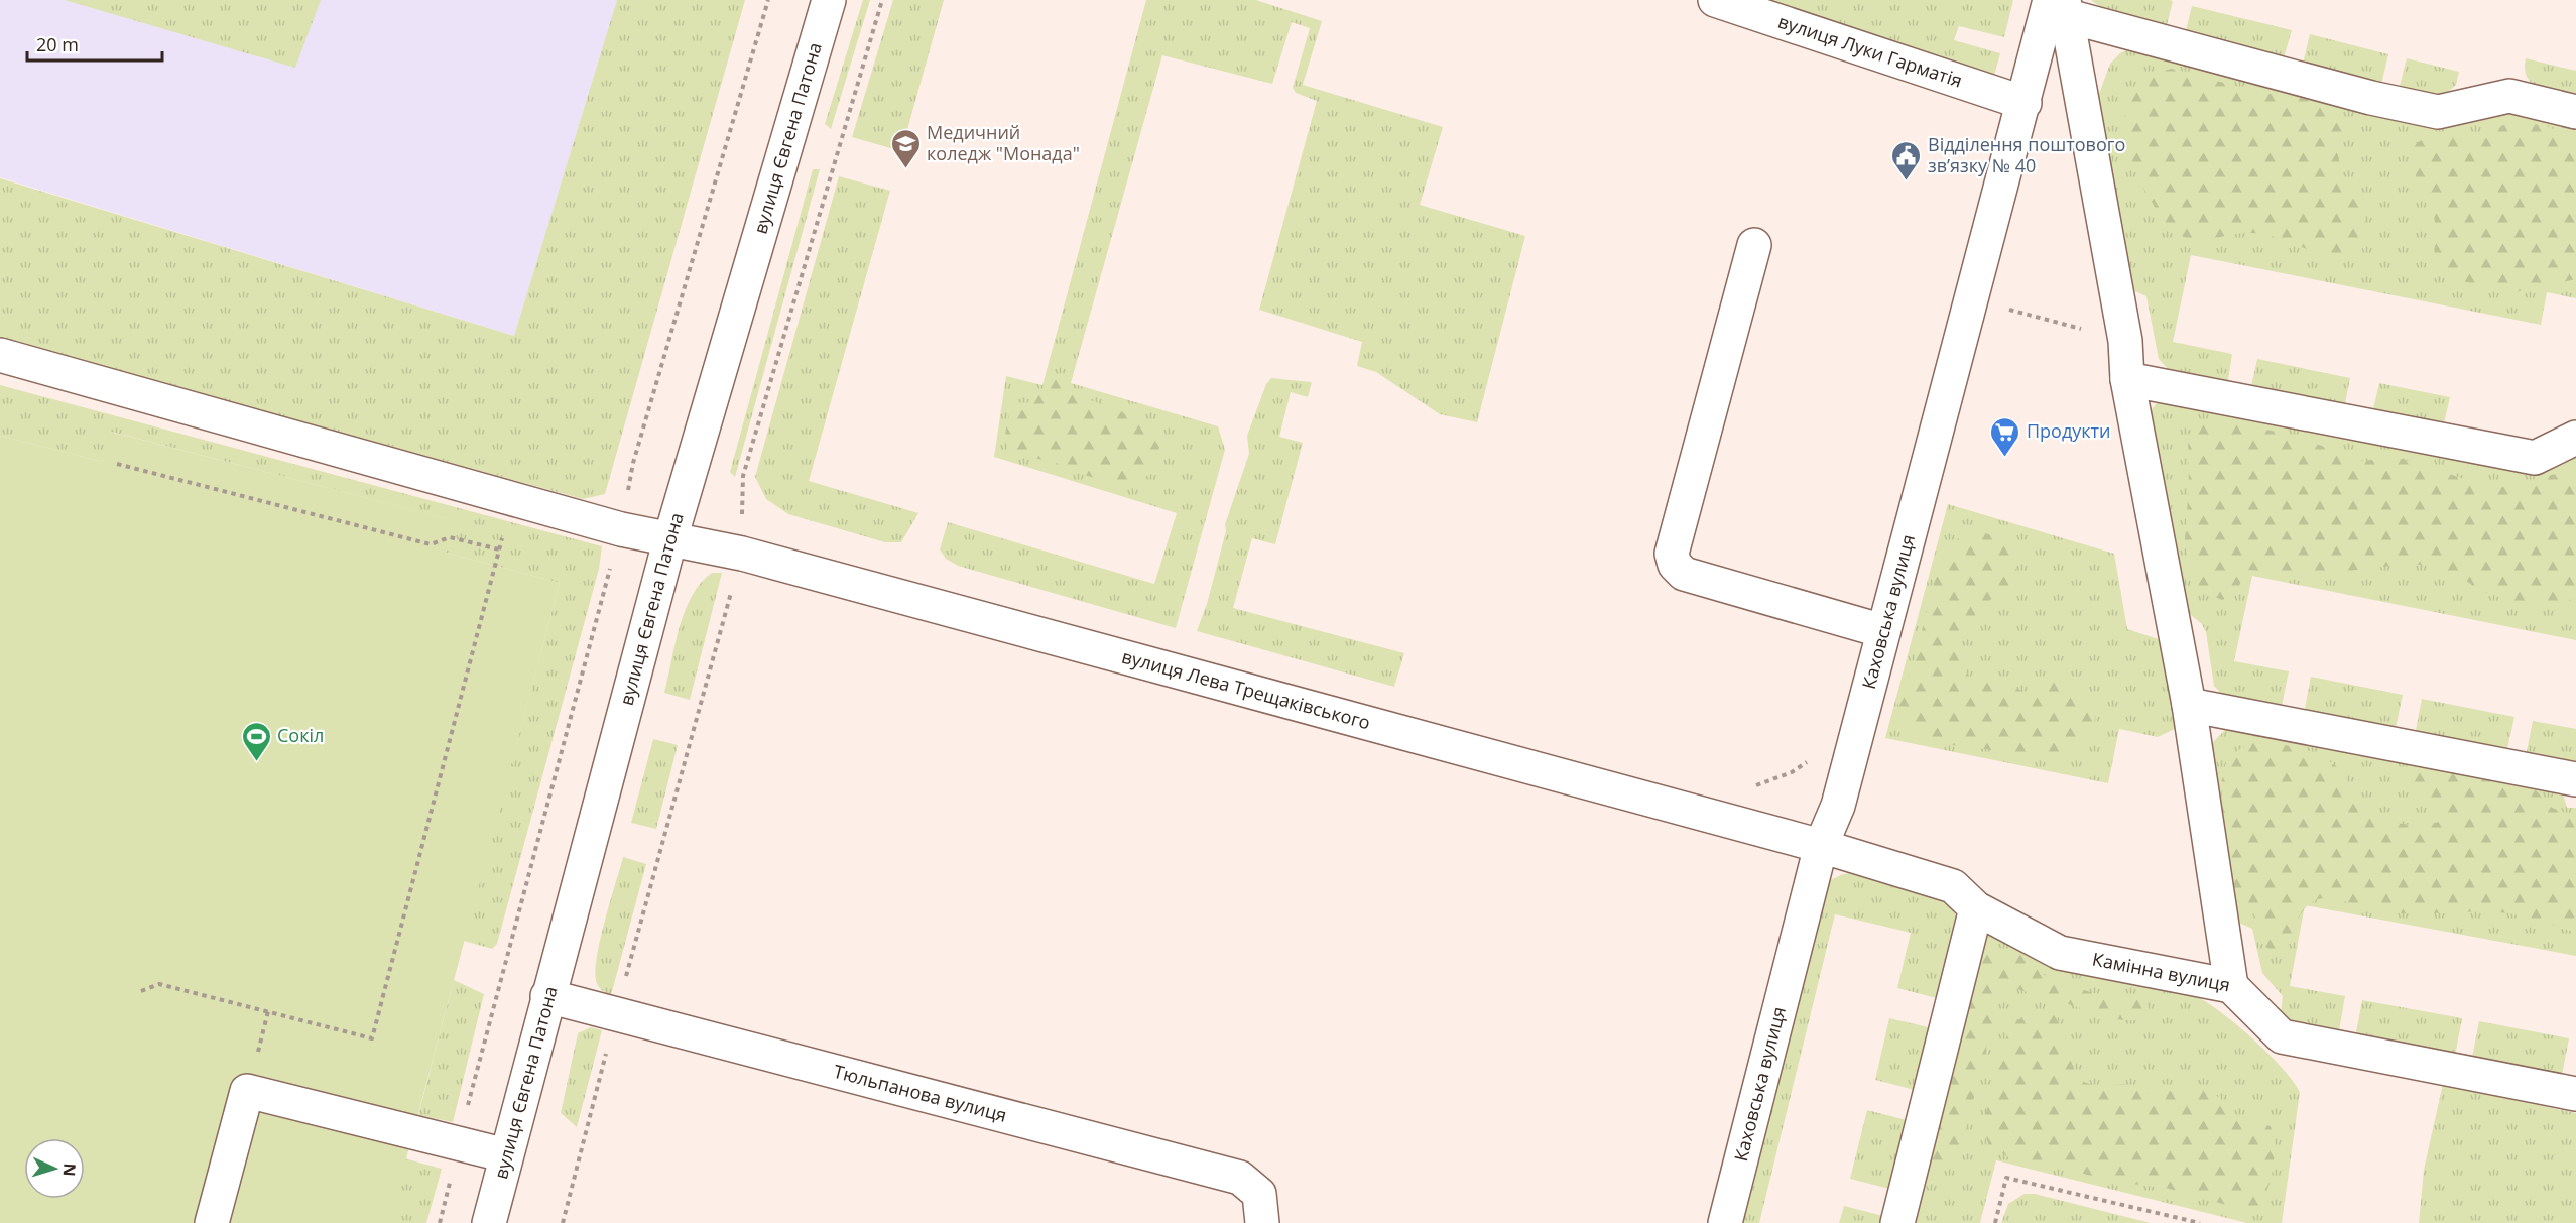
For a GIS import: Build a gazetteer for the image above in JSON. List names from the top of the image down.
{
  "streets": {
    "street": [
      "вулиця Луки Гарматія",
      "вулиця Євгена Патона",
      "Каховська вулиця",
      "вулиця Лева Трещаківського",
      "Камінна вулиця",
      "Тюльпанова вулиця"
    ]
  },
  "crossings": [
    ["вулиця Луки Гарматія", "Каховська вулиця"],
    ["вулиця Євгена Патона", "вулиця Лева Трещаківського"],
    ["вулиця Євгена Патона", "Тюльпанова вулиця"],
    ["Каховська вулиця", "вулиця Лева Трещаківського"],
    ["Каховська вулиця", "Камінна вулиця"],
    ["вулиця Лева Трещаківського", "Камінна вулиця"]
  ],
  "places": {
    "school or university": ["Медичний коледж \"Монада\""],
    "public building": ["Відділення поштового зв’язку № 40"],
    "supermarket": ["Продукти"],
    "sports": ["Сокіл"]
  },
  "scale_bar": "20 m",
  "north": "right"
}
